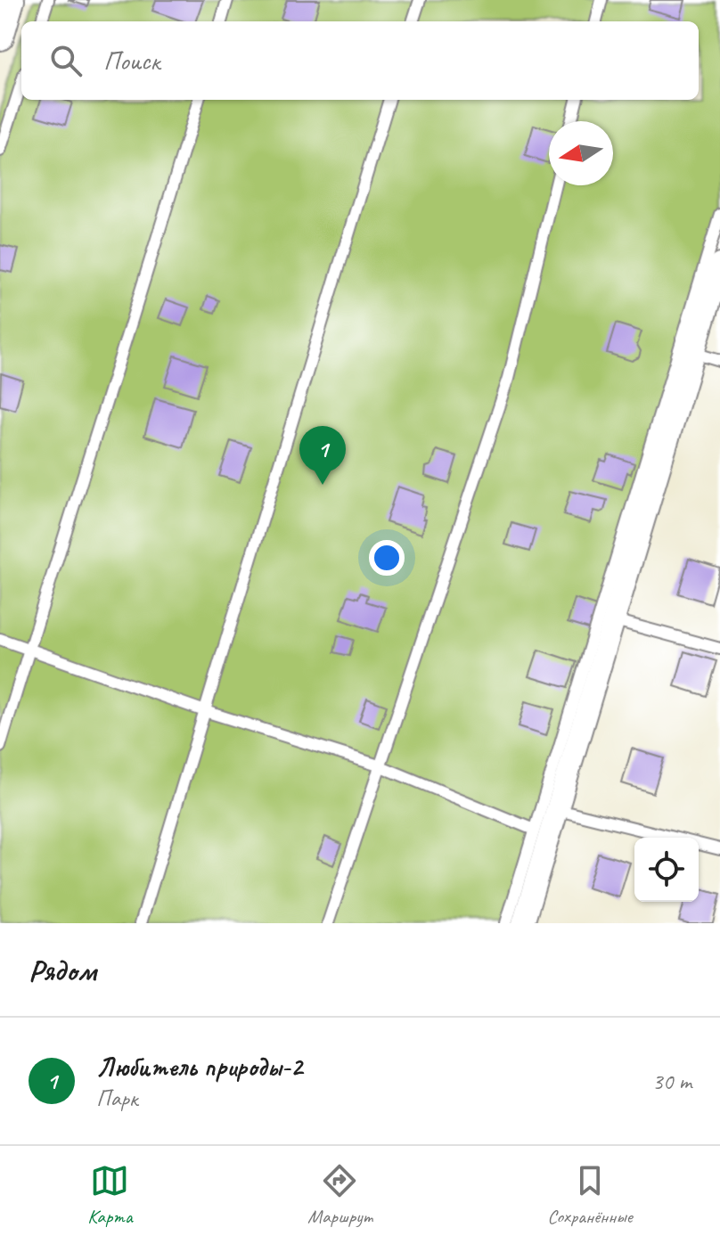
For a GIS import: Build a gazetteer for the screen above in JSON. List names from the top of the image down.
{
  "north": "left",
  "page": {
    "search": "Поиск",
    "pins": "1",
    "heading": "Рядом",
    "list": [
      {
        "mark": "1",
        "name": "Любитель природы-2",
        "note": "Парк",
        "value": "30 m"
      }
    ],
    "nav": ["Карта", "Маршрут", "Сохранённые"]
  }
}
